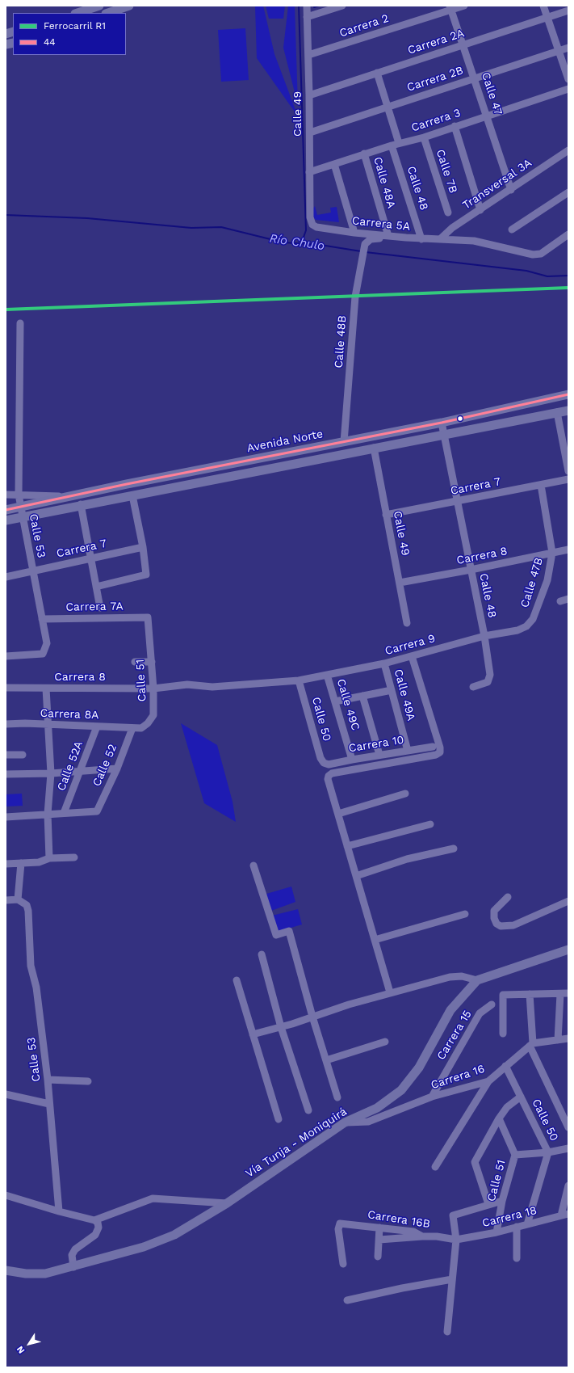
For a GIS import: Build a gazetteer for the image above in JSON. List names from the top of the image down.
{
  "streets": {
    "main road": ["Avenida Norte", "Vía Tunja - Moniquirá"],
    "street": [
      "Carrera 2",
      "Carrera 2A",
      "Carrera 2B",
      "Calle 47",
      "Calle 49",
      "Carrera 3",
      "Calle 7B",
      "Calle 48A",
      "Transversal 3A",
      "Calle 48",
      "Carrera 5A",
      "Calle 48B",
      "Carrera 7",
      "Calle 53",
      "Carrera 8",
      "Calle 47B",
      "Carrera 7A",
      "Carrera 9",
      "Calle 51",
      "Calle 49A",
      "Calle 49C",
      "Carrera 8A",
      "Calle 50",
      "Carrera 10",
      "Calle 52",
      "Calle 52A",
      "Carrera 15",
      "Carrera 16",
      "Carrera 18",
      "Carrera 16B"
    ]
  },
  "crossings": [
    ["Carrera 2", "Calle 47"],
    ["Carrera 2", "Calle 49"],
    ["Carrera 2A", "Calle 47"],
    ["Carrera 2A", "Calle 49"],
    ["Carrera 2A", "Calle 48"],
    ["Carrera 2B", "Calle 47"],
    ["Carrera 2B", "Calle 49"],
    ["Carrera 2B", "Calle 48"],
    ["Calle 47", "Carrera 3"],
    ["Calle 47", "Transversal 3A"],
    ["Calle 49", "Carrera 3"],
    ["Calle 49", "Carrera 5A"],
    ["Calle 49", "Avenida Norte"],
    ["Calle 49", "Carrera 7"],
    ["Calle 49", "Carrera 8"],
    ["Carrera 3", "Calle 7B"],
    ["Carrera 3", "Calle 48A"],
    ["Carrera 3", "Calle 48"],
    ["Calle 48A", "Carrera 5A"],
    ["Transversal 3A", "Carrera 5A"],
    ["Calle 48", "Carrera 5A"],
    ["Calle 48", "Avenida Norte"],
    ["Calle 48", "Carrera 7"],
    ["Calle 48", "Carrera 8"],
    ["Calle 48", "Carrera 9"],
    ["Calle 48B", "Avenida Norte"],
    ["Avenida Norte", "Calle 53"],
    ["Carrera 7", "Calle 53"],
    ["Carrera 7", "Calle 47B"],
    ["Carrera 7", "Carrera 7A"],
    ["Calle 53", "Carrera 7A"],
    ["Carrera 8", "Calle 47B"],
    ["Carrera 8", "Carrera 9"],
    ["Carrera 8", "Calle 51"],
    ["Carrera 8", "Calle 50"],
    ["Calle 47B", "Carrera 9"],
    ["Carrera 7A", "Calle 51"],
    ["Carrera 9", "Calle 49A"],
    ["Carrera 9", "Calle 49C"],
    ["Carrera 9", "Calle 50"],
    ["Calle 51", "Carrera 8A"],
    ["Calle 51", "Calle 52"],
    ["Calle 51", "Carrera 18"],
    ["Calle 49A", "Carrera 10"],
    ["Calle 49C", "Carrera 10"],
    ["Carrera 8A", "Calle 52"],
    ["Carrera 8A", "Calle 52A"],
    ["Calle 50", "Carrera 10"],
    ["Calle 50", "Carrera 16"],
    ["Calle 50", "Carrera 18"],
    ["Calle 52", "Calle 52A"],
    ["Carrera 15", "Carrera 16"],
    ["Carrera 16", "Vía Tunja - Moniquirá"],
    ["Carrera 18", "Carrera 16B"]
  ],
  "water": ["Río Chulo"],
  "lines": ["rail line R1", "transit line 44"],
  "legend": ["Ferrocarril R1", "44"],
  "north": "bottom left"
}
